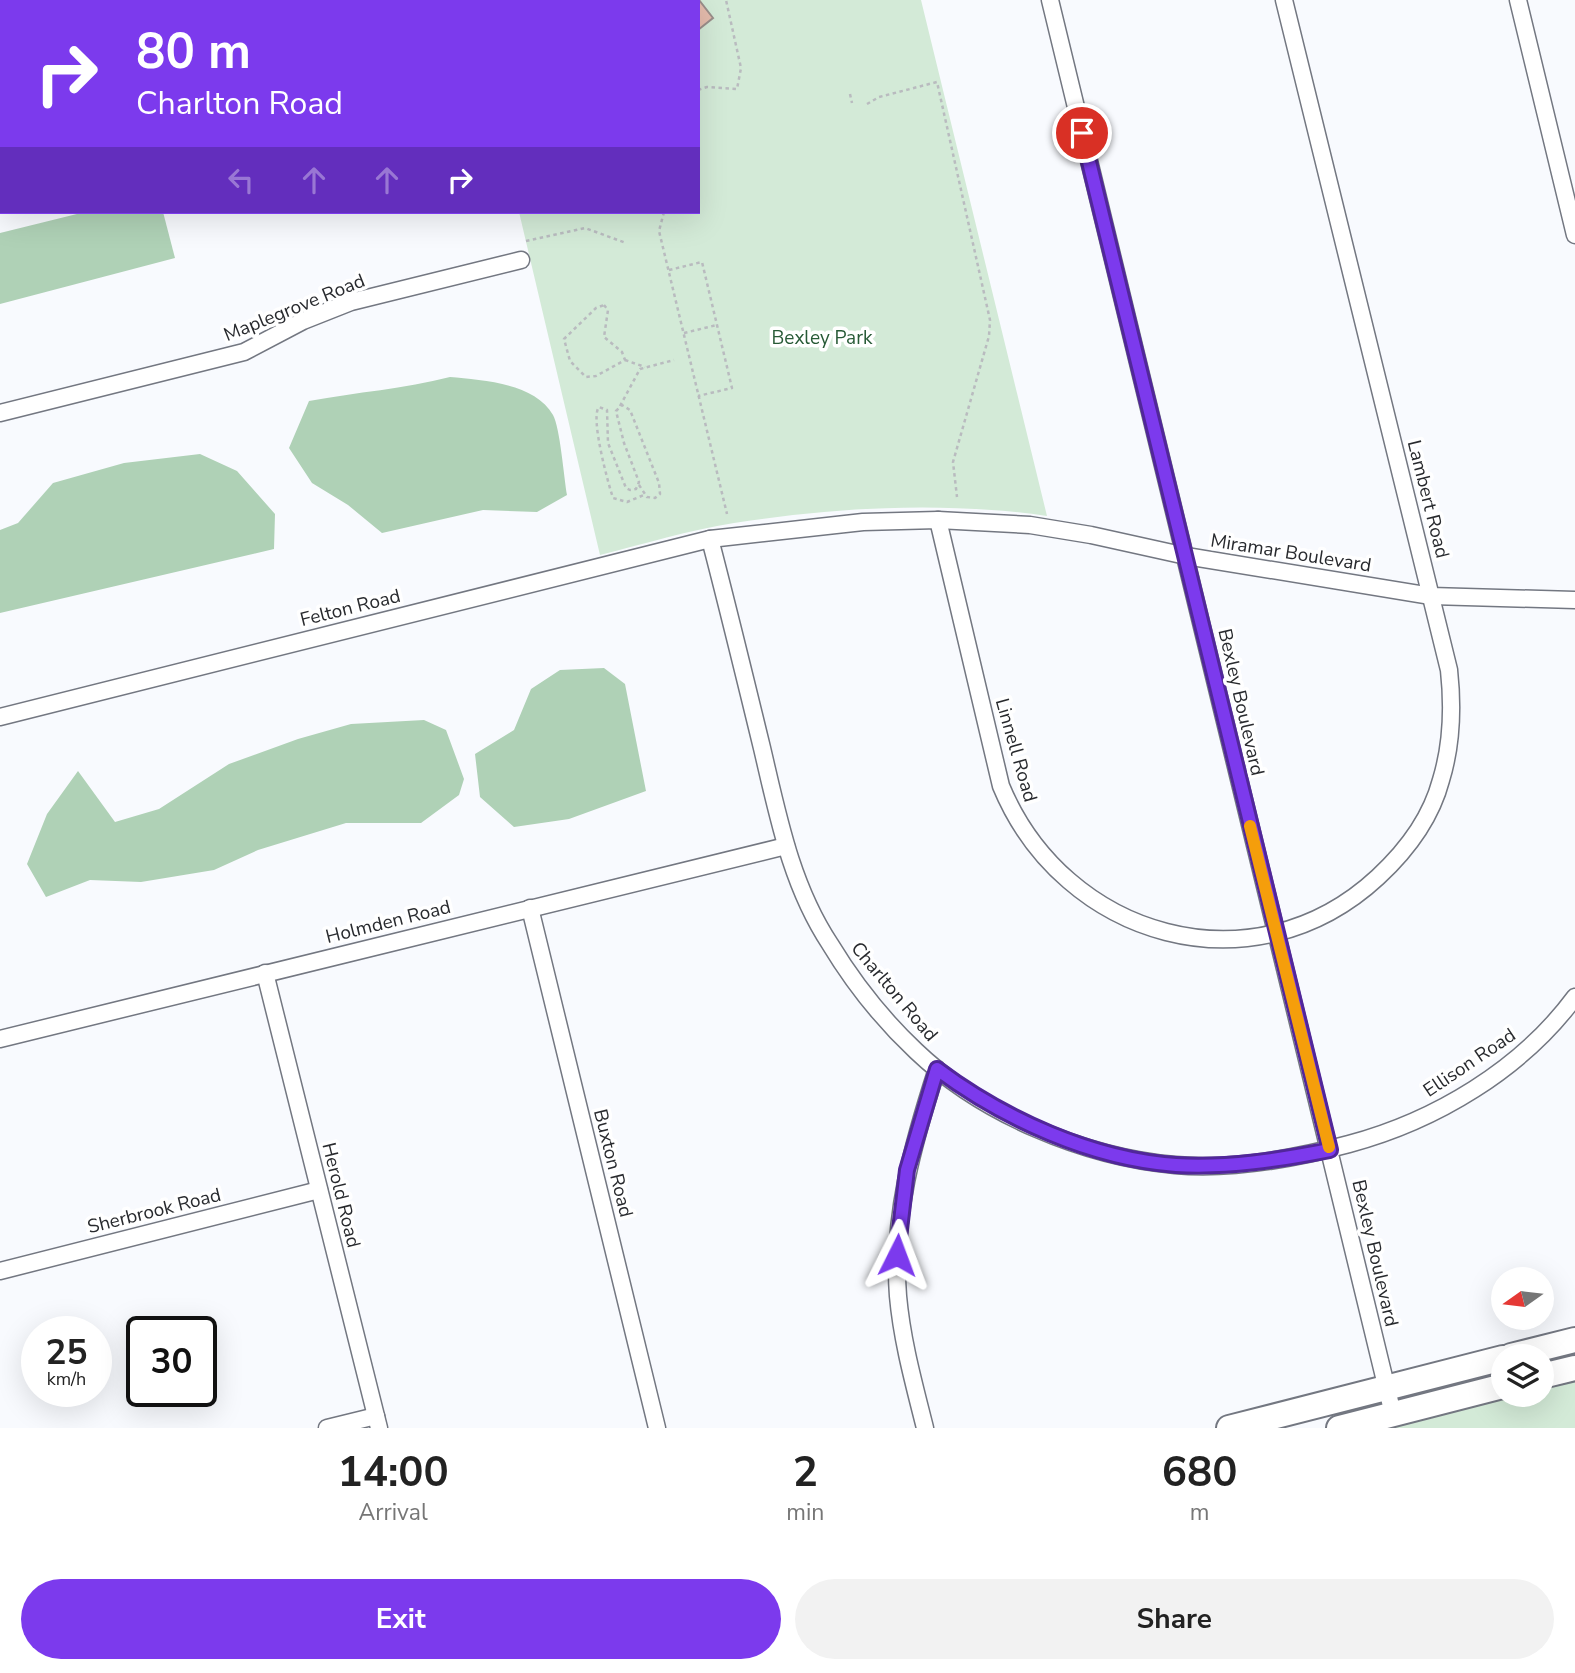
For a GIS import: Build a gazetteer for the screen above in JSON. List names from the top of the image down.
{
  "streets": {
    "street": [
      "Maplegrove Road",
      "Lambert Road",
      "Miramar Boulevard",
      "Felton Road",
      "Bexley Boulevard",
      "Linnell Road",
      "Holmden Road",
      "Charlton Road",
      "Ellison Road",
      "Buxton Road",
      "Herold Road",
      "Sherbrook Road"
    ]
  },
  "crossings": [
    ["Lambert Road", "Miramar Boulevard"],
    ["Lambert Road", "Bexley Boulevard"],
    ["Lambert Road", "Linnell Road"],
    ["Miramar Boulevard", "Felton Road"],
    ["Miramar Boulevard", "Bexley Boulevard"],
    ["Miramar Boulevard", "Linnell Road"],
    ["Miramar Boulevard", "Charlton Road"],
    ["Felton Road", "Charlton Road"],
    ["Bexley Boulevard", "Linnell Road"],
    ["Bexley Boulevard", "Charlton Road"],
    ["Bexley Boulevard", "Ellison Road"],
    ["Holmden Road", "Charlton Road"],
    ["Holmden Road", "Buxton Road"],
    ["Holmden Road", "Herold Road"],
    ["Charlton Road", "Ellison Road"],
    ["Herold Road", "Sherbrook Road"]
  ],
  "parks": ["Bexley Park"],
  "north": "left",
  "page": {
    "turn": ["80 m", "Charlton Road"],
    "speed": "25 km/h",
    "limit": "30",
    "eta": [
      "14:00",
      "Arrival",
      "2",
      "min",
      "680",
      "m"
    ],
    "buttons": ["Exit", "Share"]
  }
}
